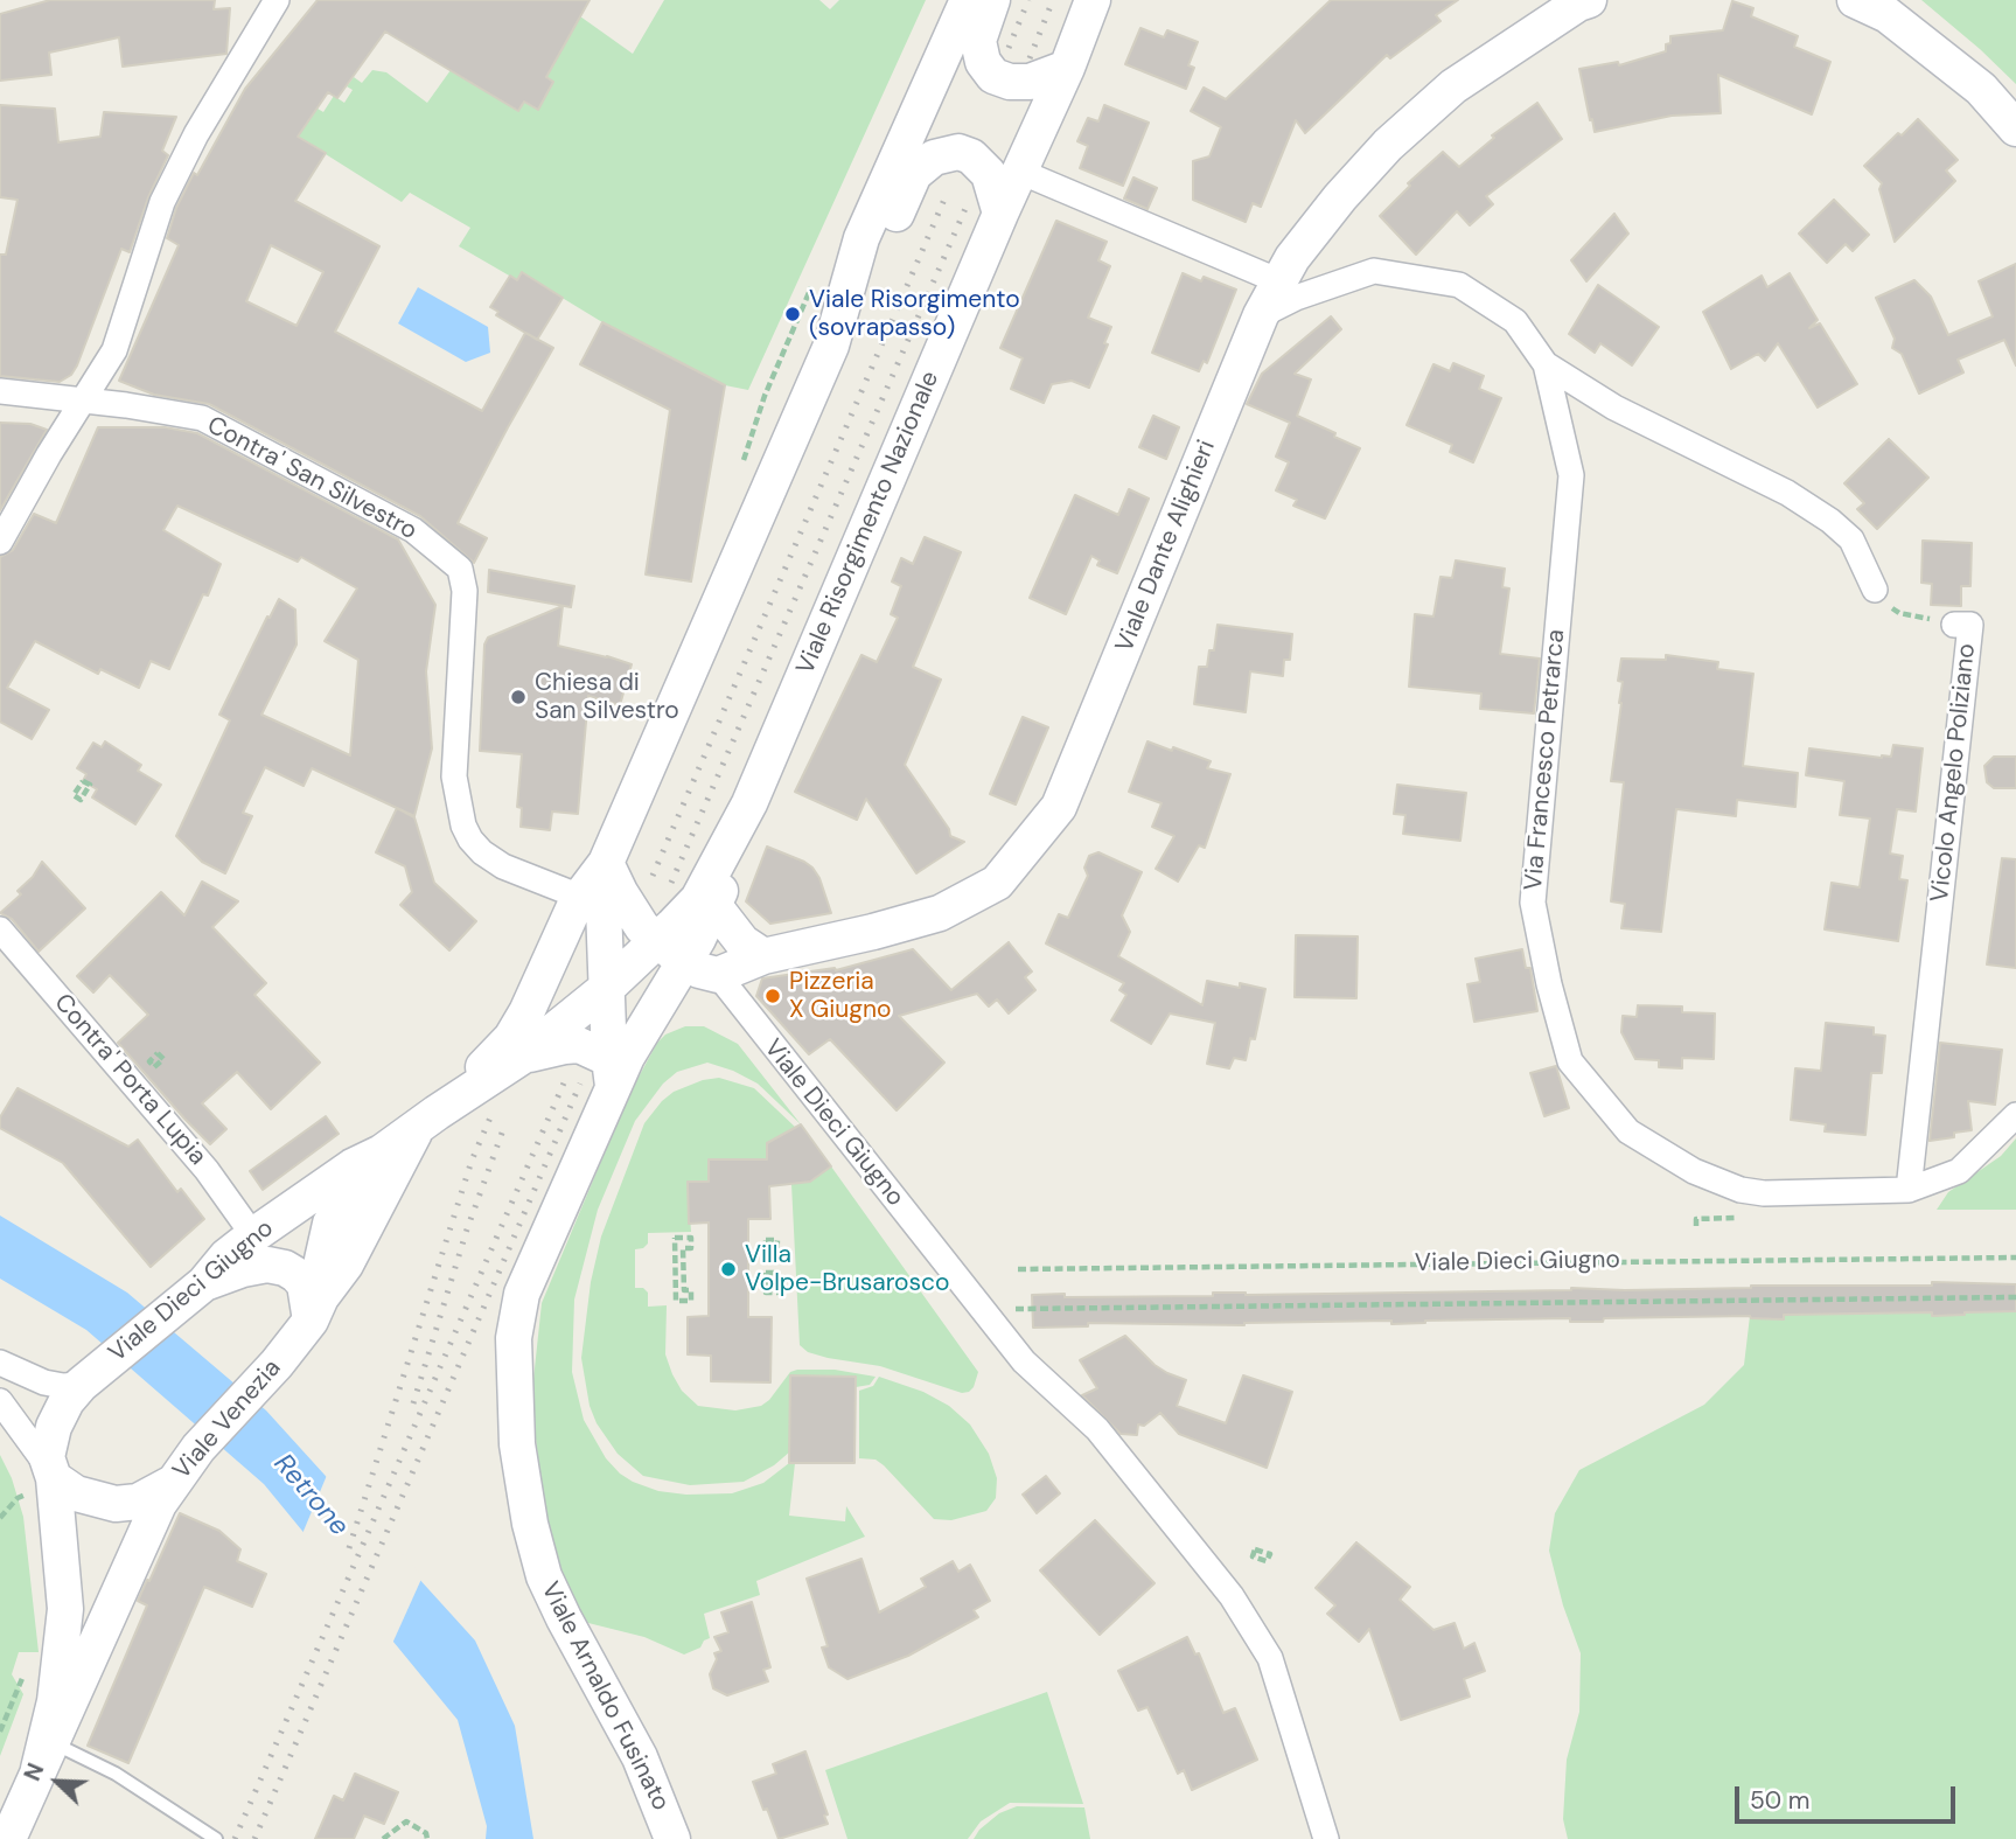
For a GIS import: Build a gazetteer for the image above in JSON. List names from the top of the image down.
{
  "streets": {
    "main road": [
      "Viale Risorgimento Nazionale",
      "Viale Dante Alighieri",
      "Viale Dieci Giugno",
      "Viale Venezia",
      "Viale Arnaldo Fusinato"
    ],
    "street": [
      "Contra' San Silvestro",
      "Via Francesco Petrarca",
      "Vicolo Angelo Poliziano",
      "Contra' Porta Lupia"
    ]
  },
  "crossings": [
    ["Contra' San Silvestro", "Viale Dieci Giugno"],
    ["Viale Risorgimento Nazionale", "Viale Dieci Giugno"],
    ["Viale Risorgimento Nazionale", "Viale Arnaldo Fusinato"],
    ["Viale Dante Alighieri", "Via Francesco Petrarca"],
    ["Viale Dante Alighieri", "Viale Dieci Giugno"],
    ["Via Francesco Petrarca", "Vicolo Angelo Poliziano"],
    ["Contra' Porta Lupia", "Viale Dieci Giugno"],
    ["Viale Dieci Giugno", "Viale Venezia"],
    ["Viale Dieci Giugno", "Viale Arnaldo Fusinato"]
  ],
  "water": ["Retrone"],
  "places": [
    "Viale Risorgimento (sovrapasso)",
    "Chiesa di San Silvestro",
    "Pizzeria X Giugno",
    "Villa Volpe-Brusarosco"
  ],
  "scale_bar": "50 m",
  "north": "top left"
}
